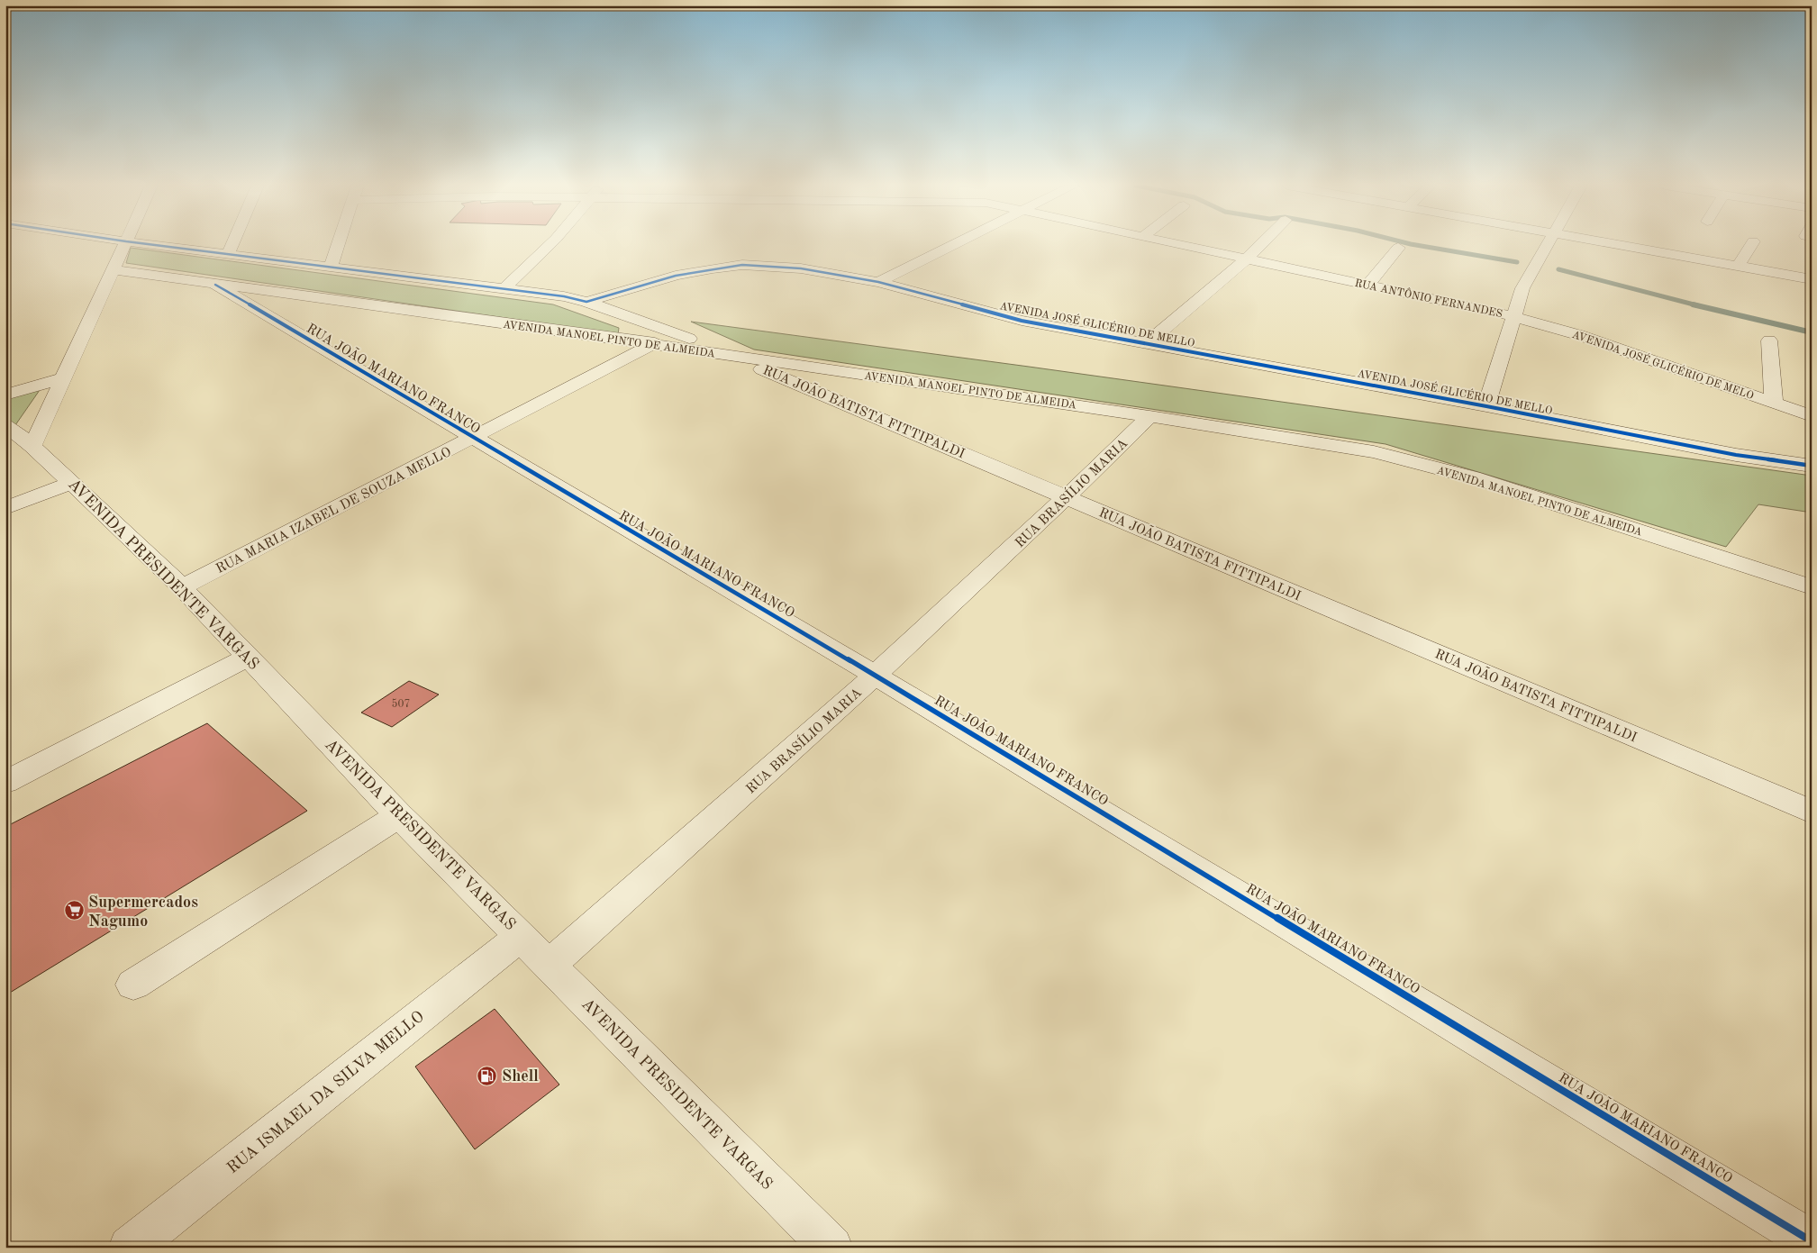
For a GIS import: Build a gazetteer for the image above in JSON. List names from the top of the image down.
{
  "streets": {
    "street": [
      "RUA ANTÔNIO FERNANDES",
      "AVENIDA JOSÉ GLICÉRIO DE MELLO",
      "AVENIDA MANOEL PINTO DE ALMEIDA",
      "AVENIDA JOSÉ GLICÉRIO DE MELO",
      "RUA JOÃO MARIANO FRANCO",
      "RUA JOÃO BATISTA FITTIPALDI",
      "RUA BRASÍLIO MARIA",
      "RUA MARIA IZABEL DE SOUZA MELLO",
      "AVENIDA PRESIDENTE VARGAS",
      "RUA ISMAEL DA SILVA MELLO"
    ]
  },
  "crossings": [
    ["RUA ANTÔNIO FERNANDES", "AVENIDA JOSÉ GLICÉRIO DE MELO"],
    ["AVENIDA JOSÉ GLICÉRIO DE MELLO", "RUA JOÃO BATISTA FITTIPALDI"],
    ["AVENIDA MANOEL PINTO DE ALMEIDA", "RUA JOÃO MARIANO FRANCO"],
    ["AVENIDA MANOEL PINTO DE ALMEIDA", "RUA JOÃO BATISTA FITTIPALDI"],
    ["AVENIDA MANOEL PINTO DE ALMEIDA", "RUA BRASÍLIO MARIA"],
    ["AVENIDA MANOEL PINTO DE ALMEIDA", "RUA MARIA IZABEL DE SOUZA MELLO"],
    ["RUA JOÃO MARIANO FRANCO", "RUA BRASÍLIO MARIA"],
    ["RUA JOÃO MARIANO FRANCO", "RUA MARIA IZABEL DE SOUZA MELLO"],
    ["RUA JOÃO BATISTA FITTIPALDI", "RUA BRASÍLIO MARIA"],
    ["RUA JOÃO BATISTA FITTIPALDI", "RUA MARIA IZABEL DE SOUZA MELLO"],
    ["RUA BRASÍLIO MARIA", "AVENIDA PRESIDENTE VARGAS"],
    ["RUA MARIA IZABEL DE SOUZA MELLO", "AVENIDA PRESIDENTE VARGAS"],
    ["AVENIDA PRESIDENTE VARGAS", "RUA ISMAEL DA SILVA MELLO"]
  ],
  "places": {
    "supermarket": ["Supermercados Nagumo"],
    "fuel station": ["Shell"]
  },
  "house_numbers": ["507"]
}
